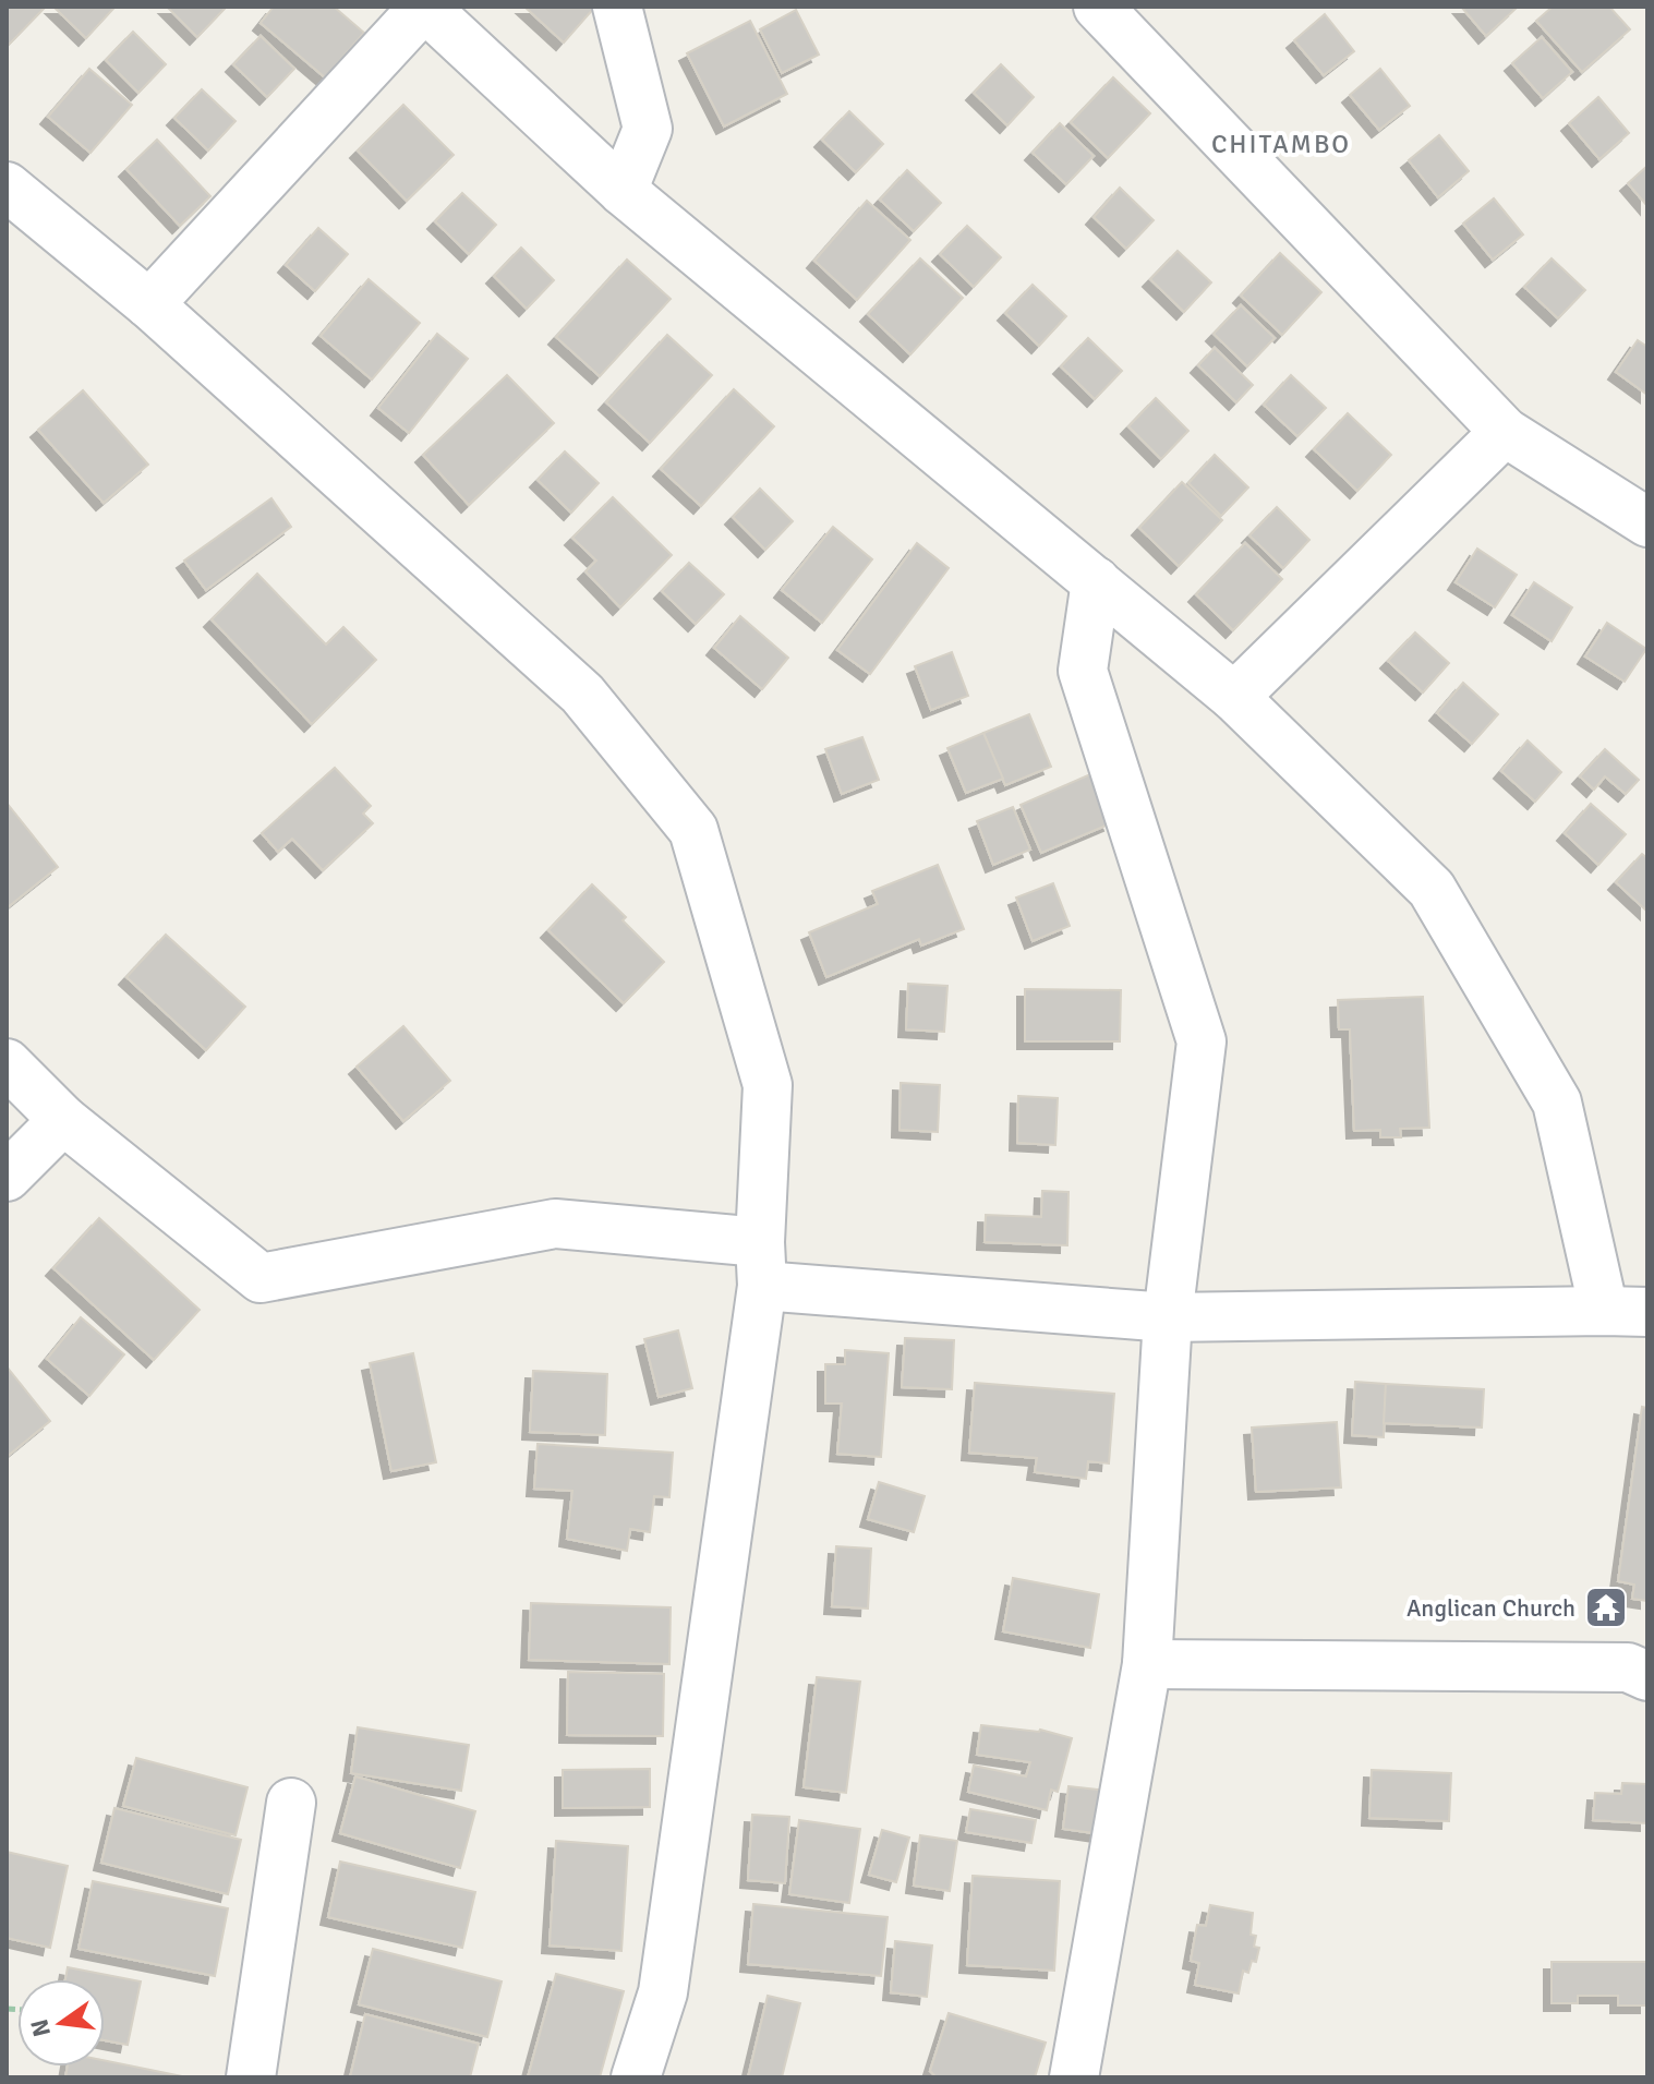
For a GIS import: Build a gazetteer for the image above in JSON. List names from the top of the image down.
{
  "districts": ["CHITAMBO"],
  "places": {
    "temple": ["Anglican Church"]
  },
  "north": "left"
}
